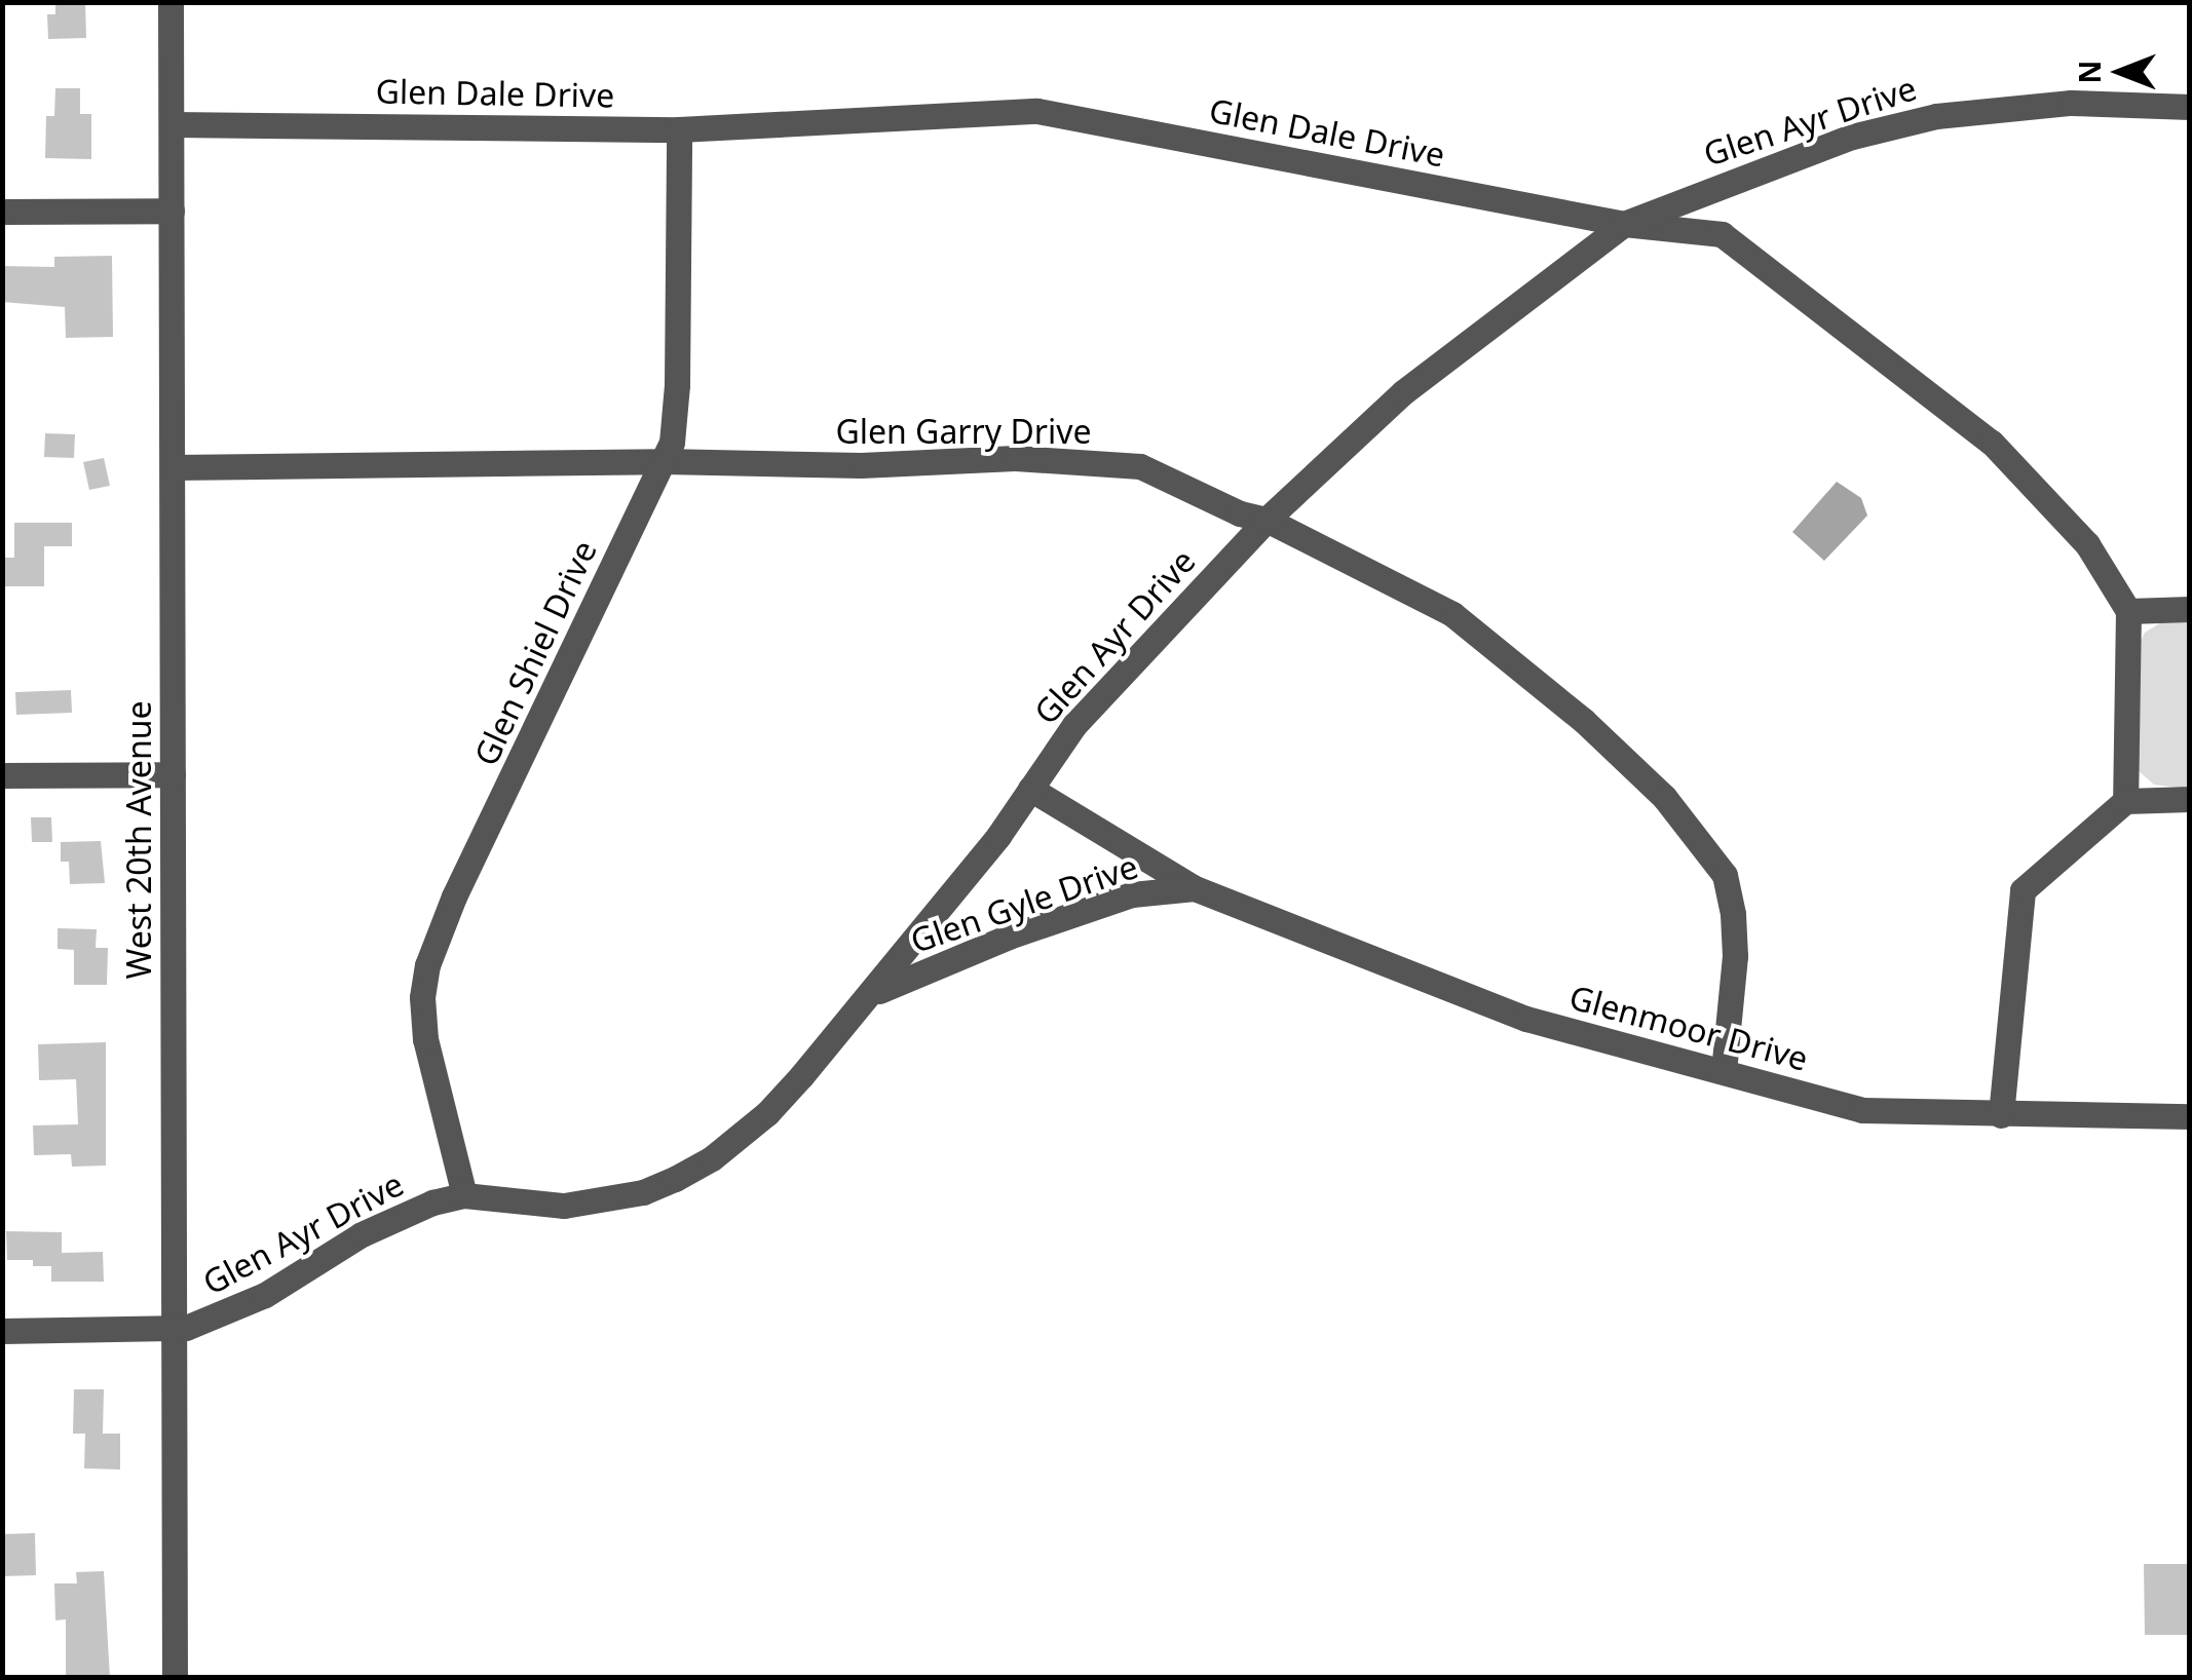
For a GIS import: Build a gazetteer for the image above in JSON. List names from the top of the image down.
{
  "streets": {
    "street": [
      "Glen Dale Drive",
      "Glen Ayr Drive",
      "Glen Garry Drive",
      "Glen Shiel Drive",
      "West 20th Avenue",
      "Glen Gyle Drive",
      "Glenmoor Drive"
    ]
  },
  "crossings": [
    ["Glen Dale Drive", "Glen Ayr Drive"],
    ["Glen Dale Drive", "Glen Shiel Drive"],
    ["Glen Dale Drive", "West 20th Avenue"],
    ["Glen Ayr Drive", "Glen Garry Drive"],
    ["Glen Ayr Drive", "Glen Shiel Drive"],
    ["Glen Ayr Drive", "West 20th Avenue"],
    ["Glen Ayr Drive", "Glen Gyle Drive"],
    ["Glen Garry Drive", "Glen Shiel Drive"],
    ["Glen Garry Drive", "West 20th Avenue"],
    ["Glen Garry Drive", "Glenmoor Drive"],
    ["Glen Gyle Drive", "Glenmoor Drive"]
  ],
  "north": "left"
}
